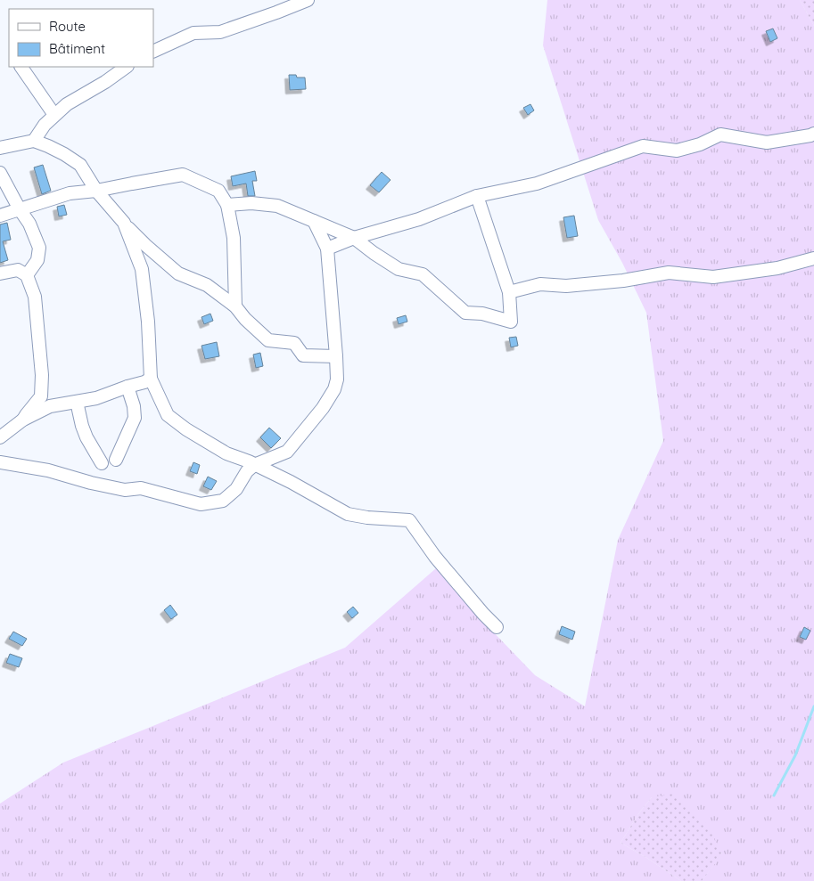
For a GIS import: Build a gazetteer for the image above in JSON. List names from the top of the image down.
{
  "legend": ["Route", "Bâtiment"]
}
